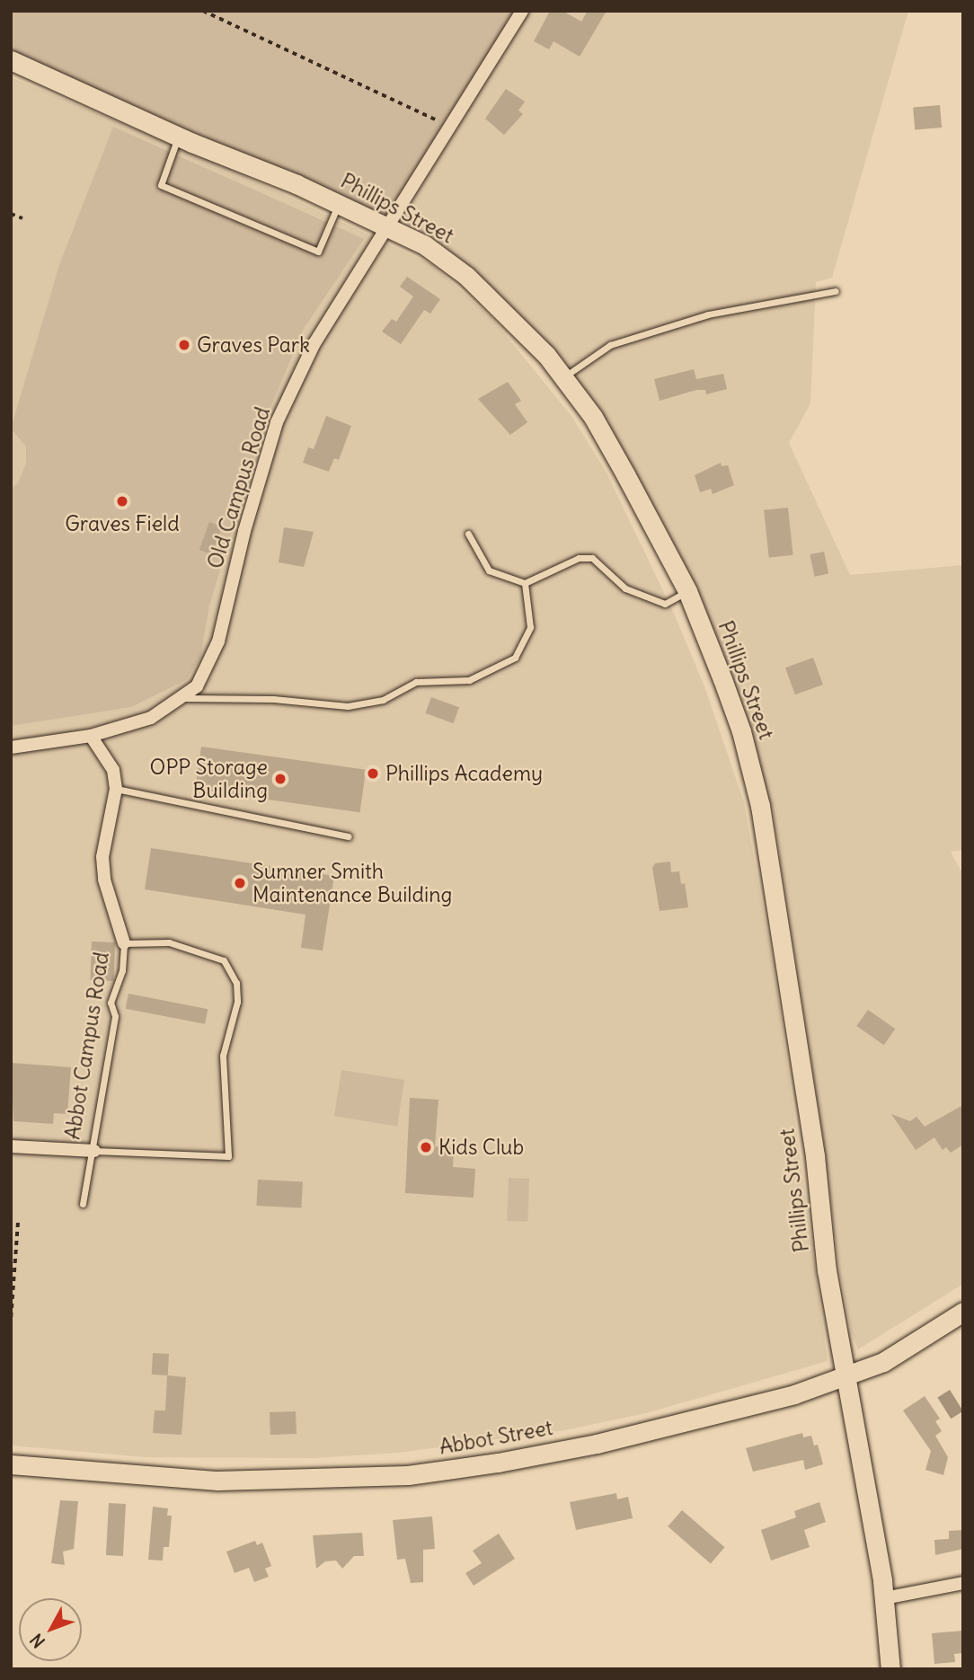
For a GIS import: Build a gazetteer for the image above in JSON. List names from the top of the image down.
{
  "streets": {
    "street": [
      "Phillips Street",
      "Old Campus Road",
      "Abbot Campus Road",
      "Abbot Street"
    ]
  },
  "crossings": [
    ["Phillips Street", "Old Campus Road"],
    ["Phillips Street", "Abbot Street"]
  ],
  "places": [
    "Graves Park",
    "Graves Field",
    "Phillips Academy",
    "OPP Storage Building",
    "Sumner Smith Maintenance Building",
    "Kids Club"
  ],
  "north": "bottom left"
}
